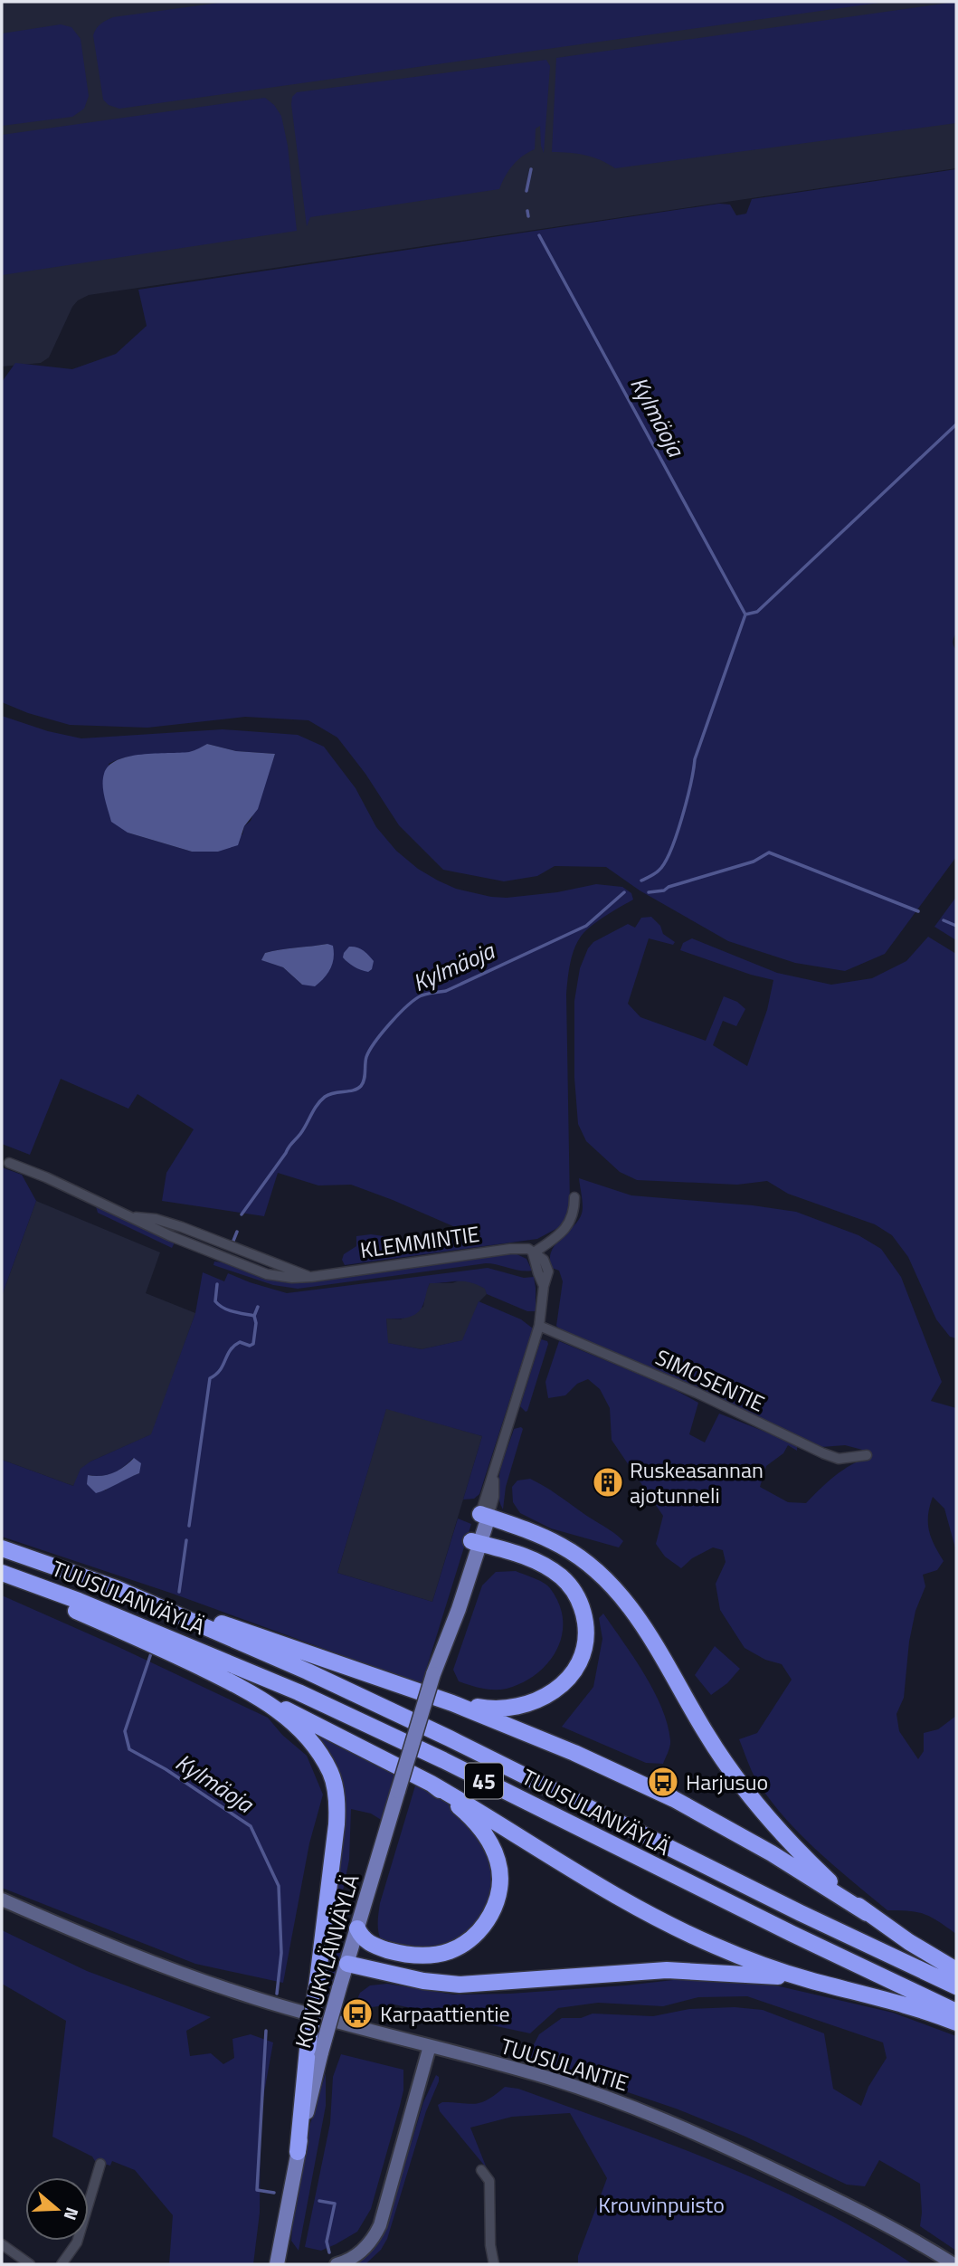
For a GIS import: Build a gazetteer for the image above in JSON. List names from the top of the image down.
{
  "streets": {
    "highway": ["TUUSULANVÄYLÄ", "45"],
    "main road": ["KOIVUKYLÄNVÄYLÄ", "TUUSULANTIE"],
    "street": ["KLEMMINTIE", "SIMOSENTIE"]
  },
  "crossings": [
    ["KLEMMINTIE", "KOIVUKYLÄNVÄYLÄ"],
    ["SIMOSENTIE", "KOIVUKYLÄNVÄYLÄ"]
  ],
  "water": ["Kylmäoja"],
  "parks": ["Krouvinpuisto"],
  "places": {
    "building": ["Ruskeasannan ajotunneli"],
    "bus stop": ["Harjusuo", "Karpaattientie"]
  },
  "north": "right"
}
